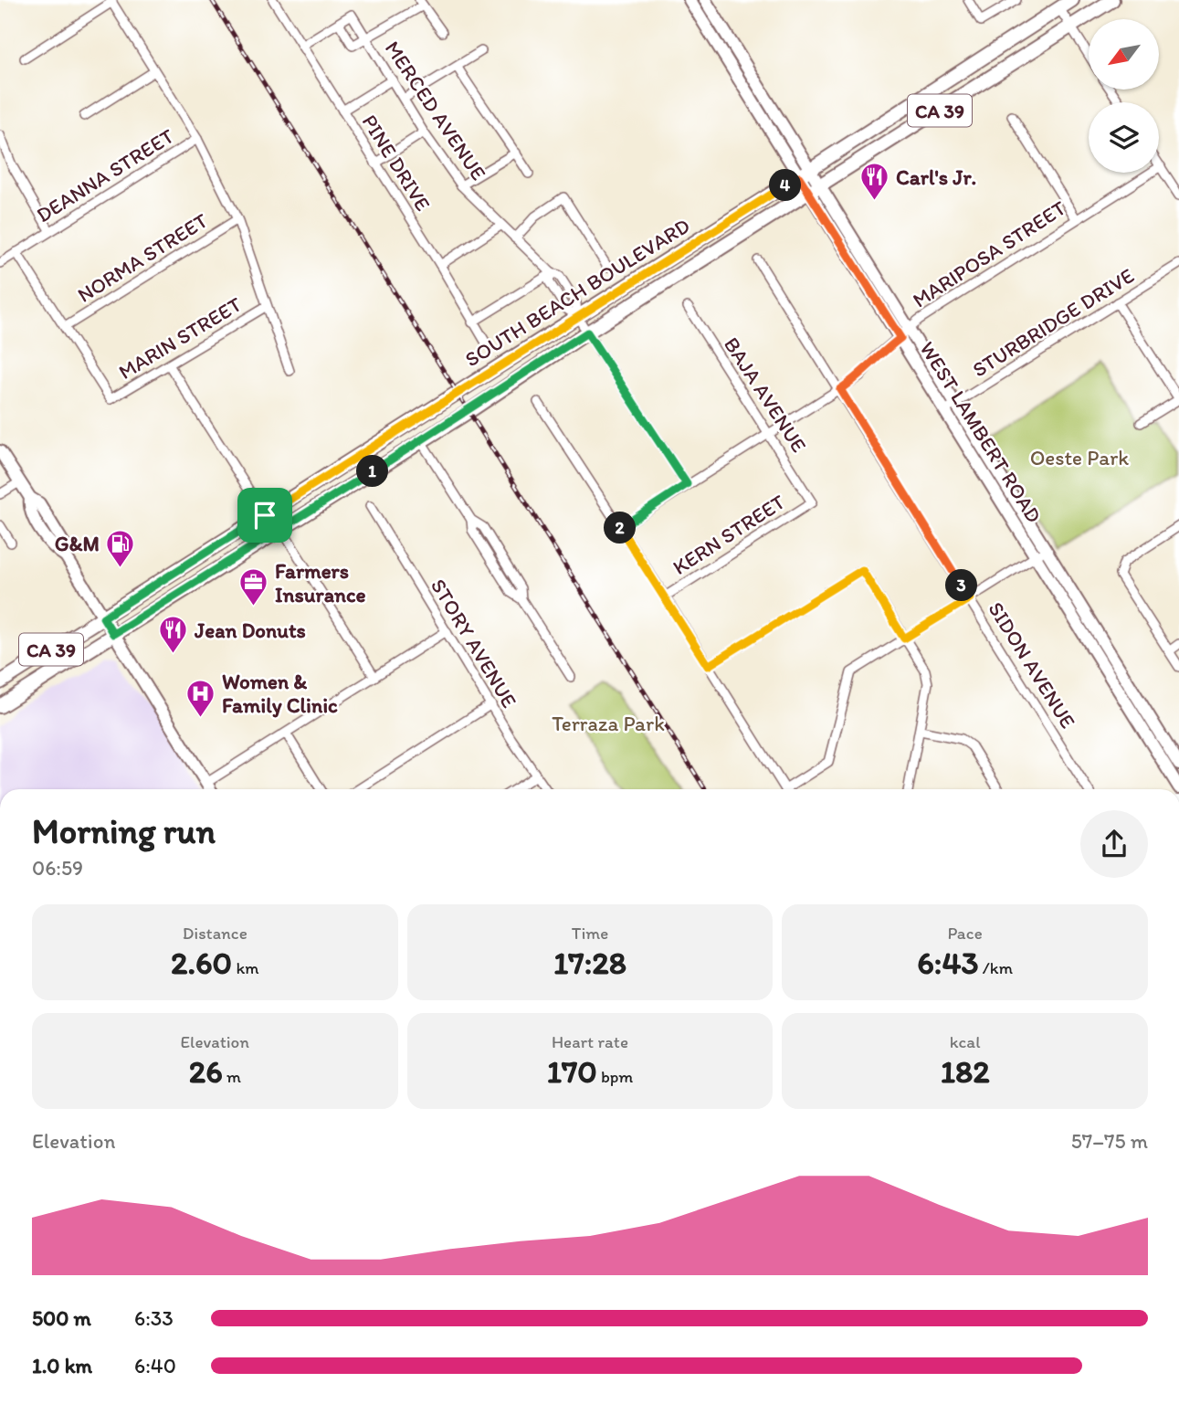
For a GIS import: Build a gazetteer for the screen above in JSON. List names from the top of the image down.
{
  "streets": {
    "main road": ["CA 39", "SOUTH BEACH BOULEVARD", "WEST LAMBERT ROAD"],
    "street": [
      "MERCED AVENUE",
      "PINE DRIVE",
      "DEANNA STREET",
      "MARIPOSA STREET",
      "NORMA STREET",
      "STURBRIDGE DRIVE",
      "MARIN STREET",
      "BAJA AVENUE",
      "KERN STREET",
      "STORY AVENUE",
      "SIDON AVENUE"
    ]
  },
  "crossings": [
    ["MERCED AVENUE", "MARIPOSA STREET"],
    ["MERCED AVENUE", "SOUTH BEACH BOULEVARD"],
    ["CA 39", "SOUTH BEACH BOULEVARD"],
    ["MARIPOSA STREET", "BAJA AVENUE"],
    ["MARIPOSA STREET", "WEST LAMBERT ROAD"],
    ["MARIPOSA STREET", "SIDON AVENUE"],
    ["NORMA STREET", "MARIN STREET"],
    ["SOUTH BEACH BOULEVARD", "WEST LAMBERT ROAD"],
    ["STURBRIDGE DRIVE", "WEST LAMBERT ROAD"],
    ["BAJA AVENUE", "KERN STREET"]
  ],
  "parks": ["Oeste Park", "Terraza Park"],
  "places": {
    "restaurant": ["Carl's Jr.", "Jean Donuts"],
    "fuel station": ["G&M"],
    "office": ["Farmers Insurance"],
    "hospital": ["Women & Family Clinic"]
  },
  "north": "bottom left",
  "page": {
    "pins": [
      "4",
      "1",
      "2",
      "3"
    ],
    "heading": ["Morning run", "06:59"],
    "stats": [
      ["Distance", "2.60 km"],
      ["Time", "17:28"],
      ["Pace", "6:43 /km"],
      ["Elevation", "26 m"],
      ["Heart rate", "170 bpm"],
      ["kcal", "182"]
    ],
    "chart": ["Elevation", "57–75 m"],
    "list": [
      {
        "name": "500 m",
        "note": "6:33"
      },
      {
        "name": "1.0 km",
        "note": "6:40"
      }
    ]
  }
}
